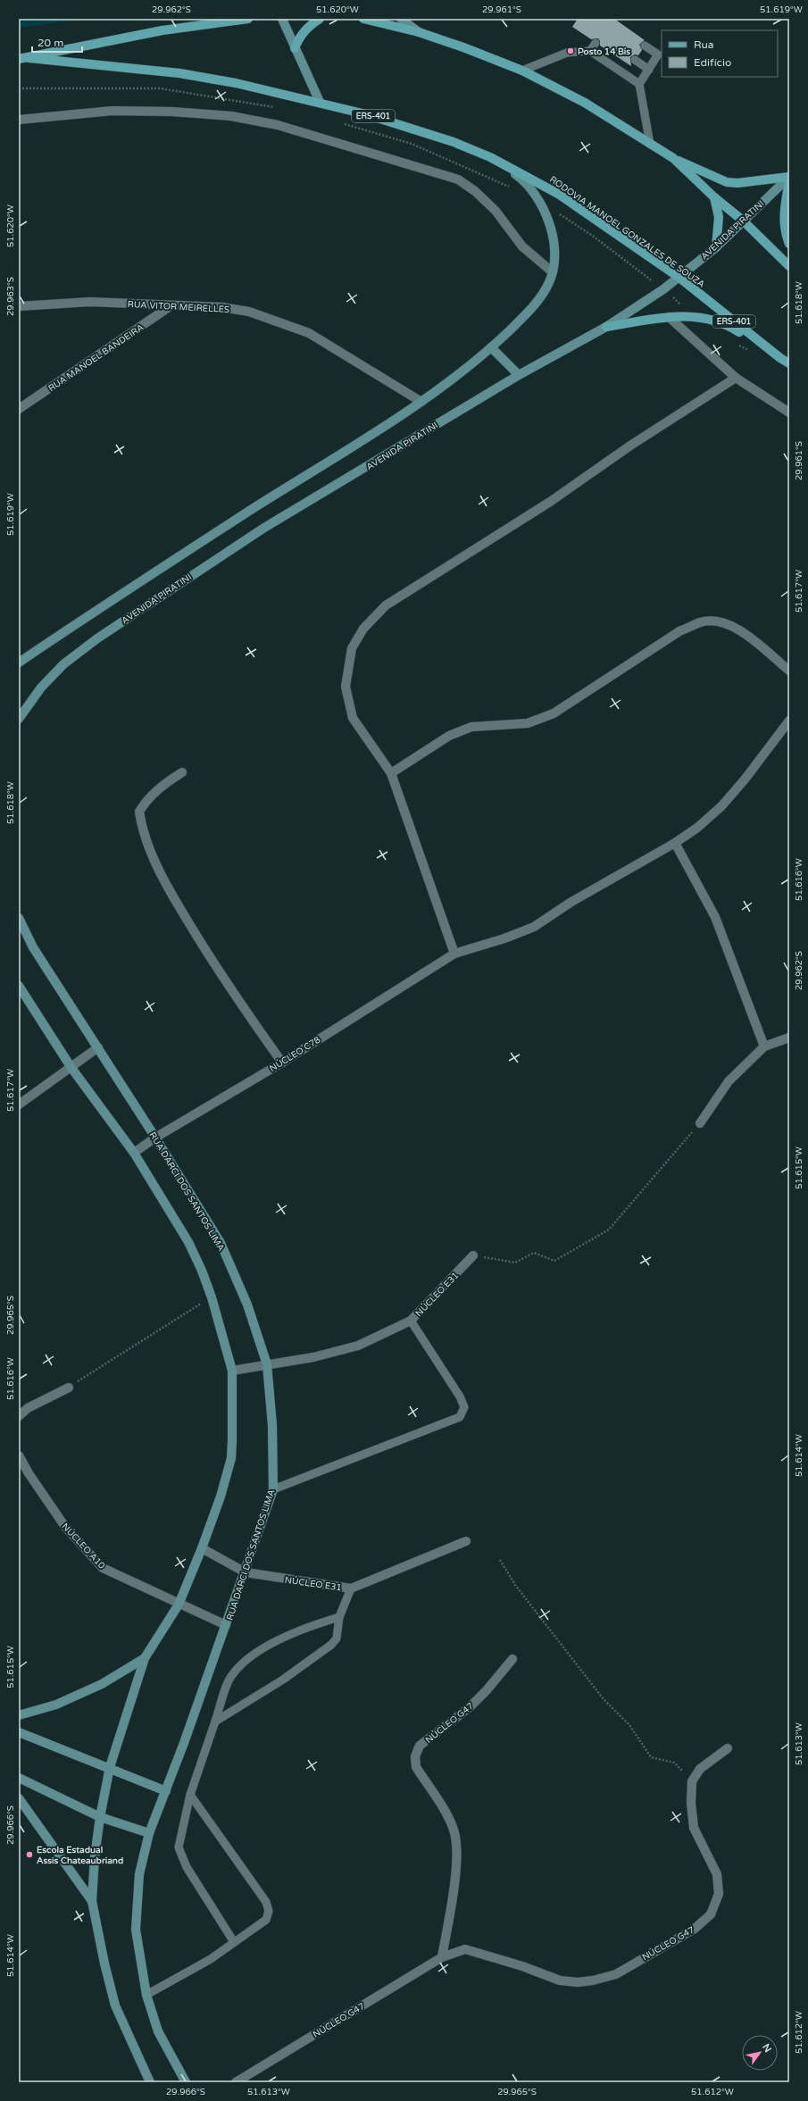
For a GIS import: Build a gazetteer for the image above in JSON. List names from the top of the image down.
{
  "streets": {
    "main road": ["ERS-401", "RODOVIA MANOEL GONZALES DE SOUZA"],
    "street": [
      "AVENIDA PIRATINI",
      "RUA VITOR MEIRELLES",
      "RUA MANOEL BANDEIRA",
      "NÚCLEO C78",
      "RUA DARCI DOS SANTOS LIMA",
      "NÚCLEO E31",
      "NÚCLEO A10",
      "NÚCLEO G47"
    ]
  },
  "crossings": [
    ["ERS-401", "RODOVIA MANOEL GONZALES DE SOUZA"],
    ["AVENIDA PIRATINI", "RODOVIA MANOEL GONZALES DE SOUZA"],
    ["RUA VITOR MEIRELLES", "RUA MANOEL BANDEIRA"],
    ["NÚCLEO C78", "RUA DARCI DOS SANTOS LIMA"],
    ["RUA DARCI DOS SANTOS LIMA", "NÚCLEO E31"],
    ["RUA DARCI DOS SANTOS LIMA", "NÚCLEO A10"]
  ],
  "places": ["Posto 14 Bis", "Escola Estadual Assis Chateaubriand"],
  "legend": ["Rua", "Edifício"],
  "scale_bar": "20 m",
  "north": "top right",
  "coordinates": [
    "29.962°S",
    "51.620°W",
    "29.961°S",
    "51.619°W",
    "29.963°S",
    "51.618°W",
    "51.617°W",
    "51.616°W",
    "51.615°W",
    "29.965°S",
    "51.614°W",
    "51.613°W",
    "29.966°S",
    "51.612°W"
  ]
}
